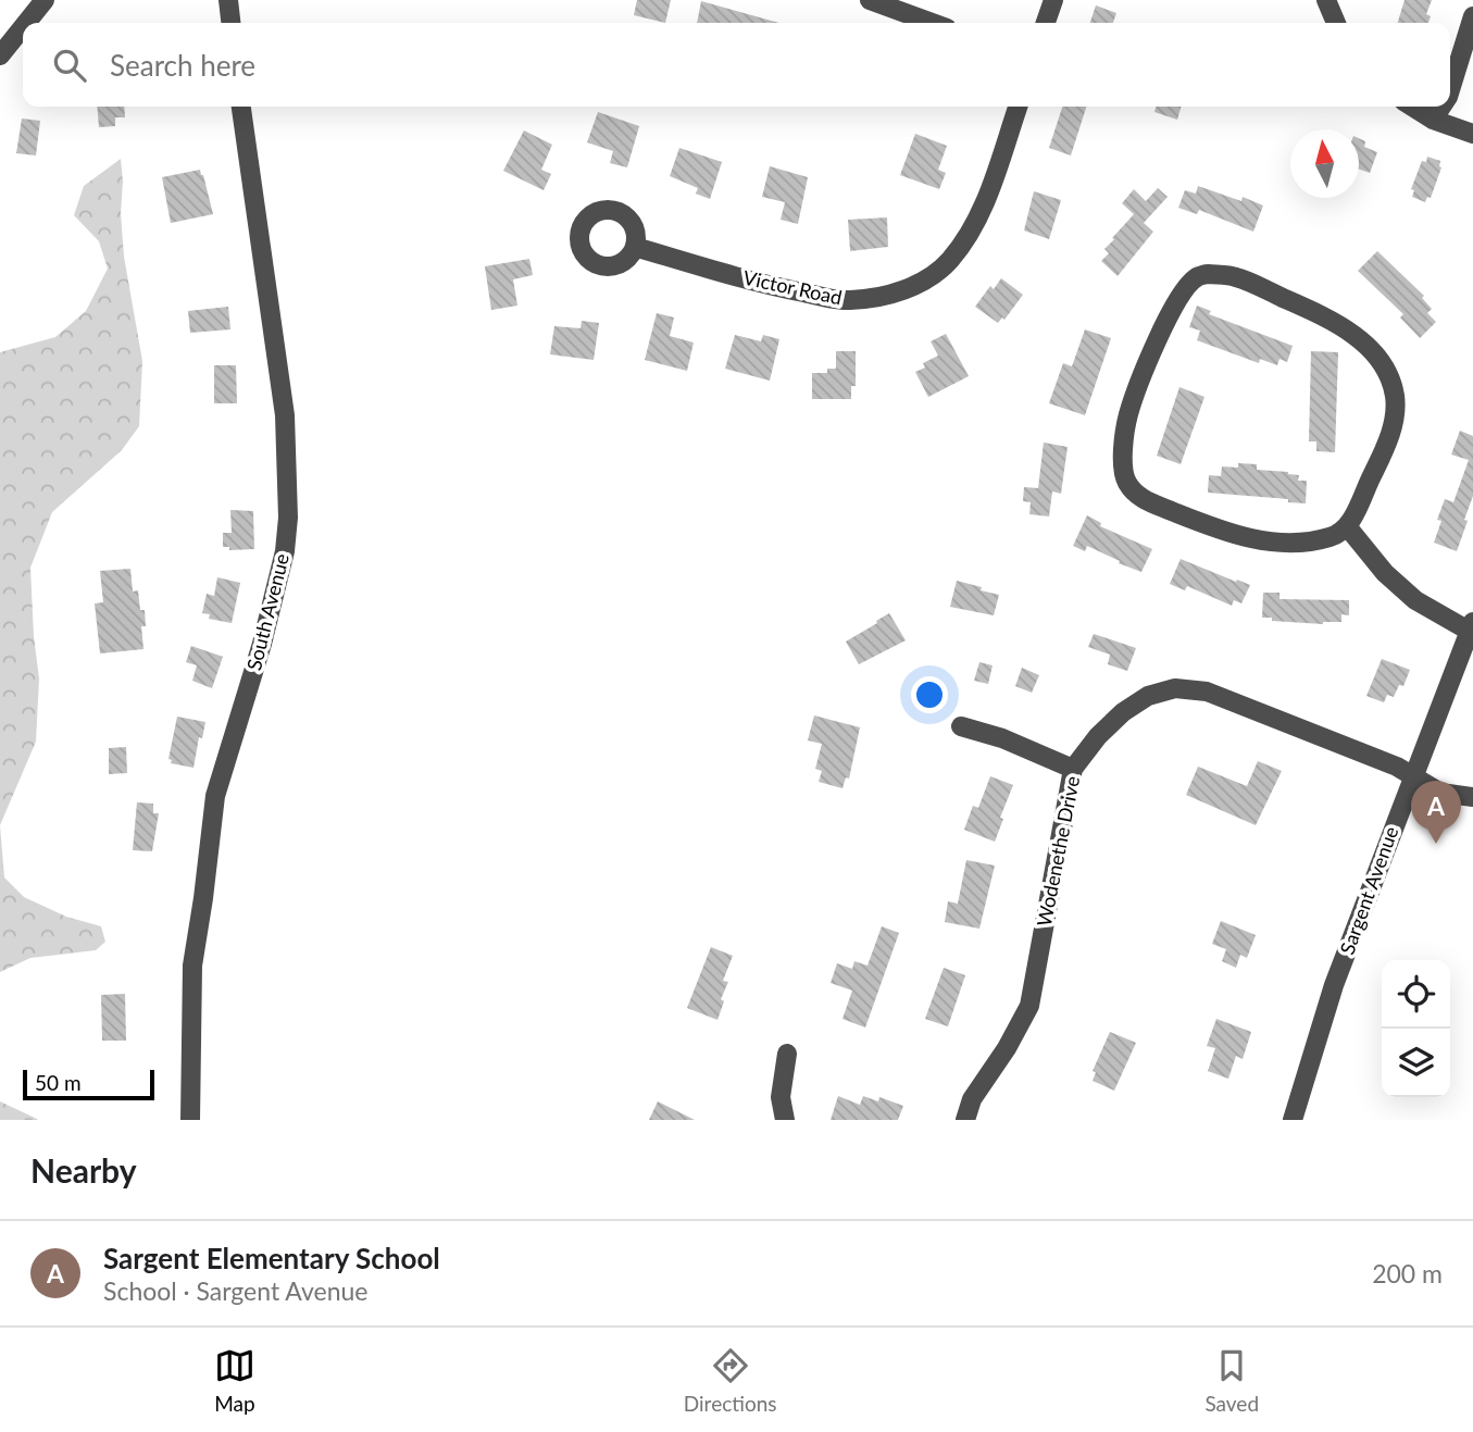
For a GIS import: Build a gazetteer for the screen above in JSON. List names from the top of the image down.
{
  "streets": {
    "street": [
      "Victor Road",
      "South Avenue",
      "Wodenethe Drive",
      "Sargent Avenue"
    ]
  },
  "crossings": [
    ["Wodenethe Drive", "Sargent Avenue"]
  ],
  "scale_bar": "50 m",
  "north": "top",
  "page": {
    "search": "Search here",
    "pins": "A",
    "scale": "50 m",
    "heading": "Nearby",
    "list": [
      {
        "mark": "A",
        "name": "Sargent Elementary School",
        "note": "School · Sargent Avenue",
        "value": "200 m"
      }
    ],
    "nav": ["Map", "Directions", "Saved"]
  }
}
